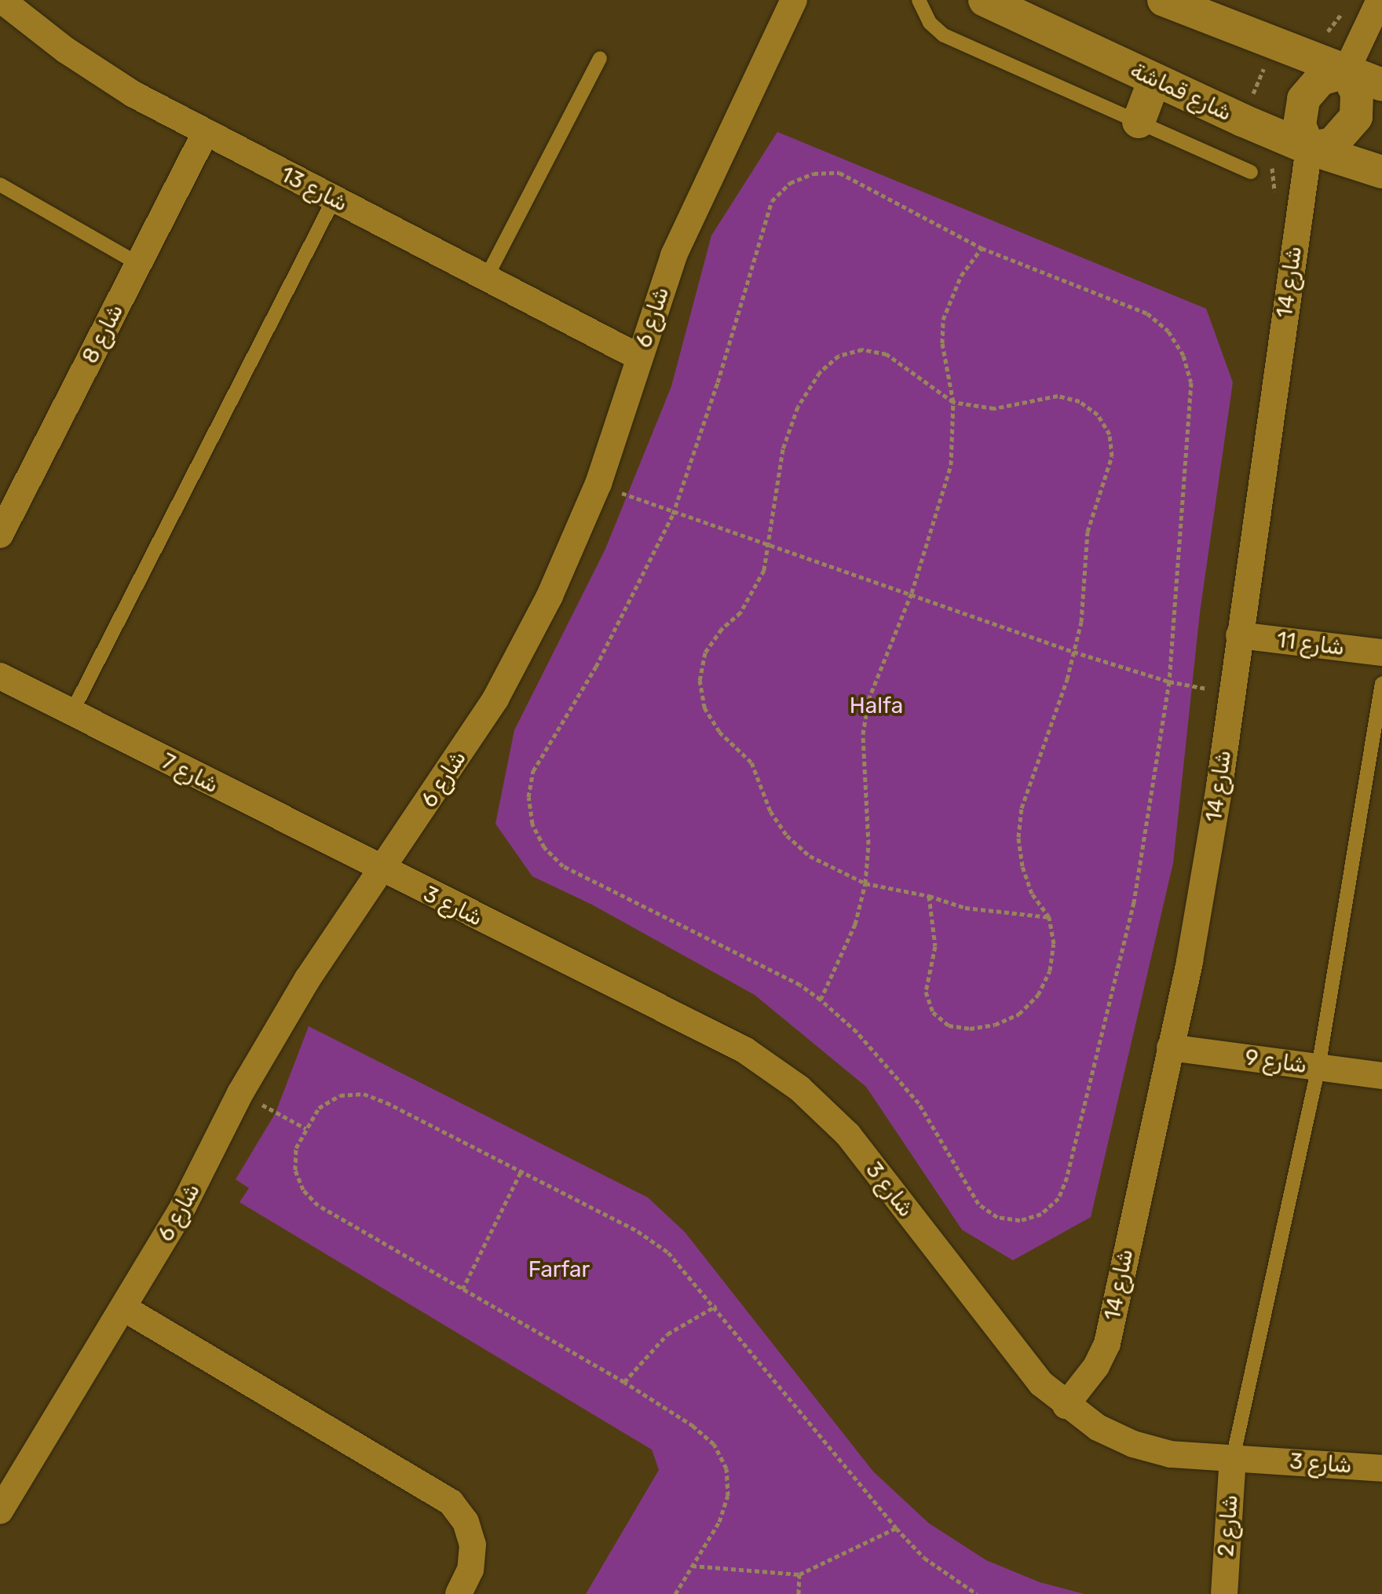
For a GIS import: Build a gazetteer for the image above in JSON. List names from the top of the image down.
{
  "streets": {
    "street": [
      "شارع قماشة",
      "شارع 13",
      "شارع 14",
      "شارع 6",
      "شارع 8",
      "شارع 11",
      "شارع 7",
      "شارع 3",
      "شارع 9",
      "شارع 2"
    ]
  },
  "crossings": [
    ["شارع قماشة", "شارع 14"],
    ["شارع 13", "شارع 6"],
    ["شارع 13", "شارع 8"],
    ["شارع 14", "شارع 11"],
    ["شارع 14", "شارع 3"],
    ["شارع 14", "شارع 9"],
    ["شارع 6", "شارع 7"],
    ["شارع 6", "شارع 3"],
    ["شارع 7", "شارع 3"],
    ["شارع 3", "شارع 2"]
  ],
  "parks": ["Halfa", "Farfar"]
}
